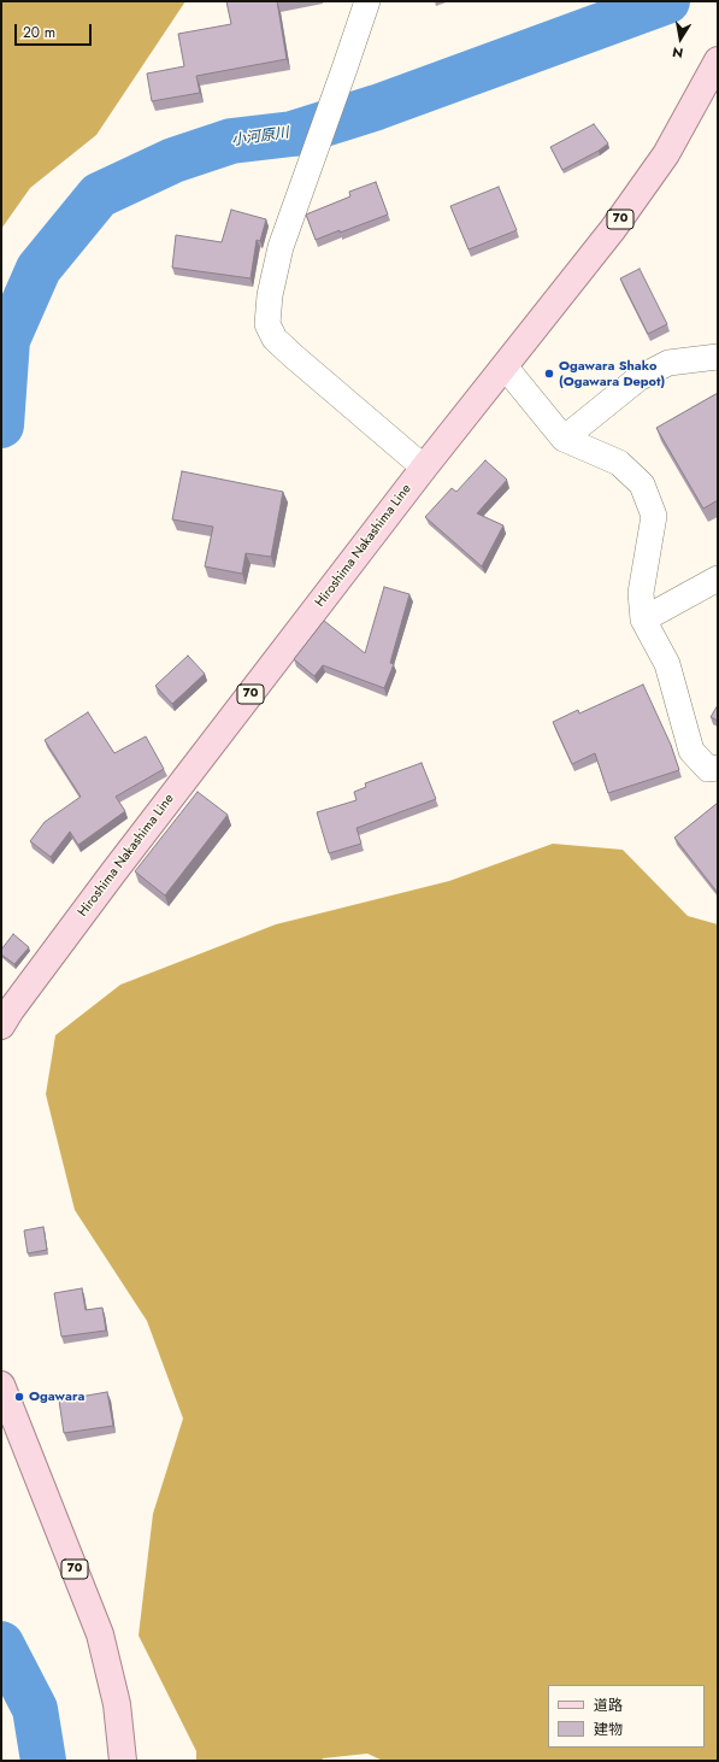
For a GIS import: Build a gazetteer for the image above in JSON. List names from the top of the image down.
{
  "streets": {
    "main road": ["70", "Hiroshima Nakashima Line"]
  },
  "water": ["小河原川"],
  "places": ["Ogawara Shako (Ogawara Depot)", "Ogawara"],
  "legend": ["道路", "建物"],
  "scale_bar": "20 m",
  "north": "bottom"
}
